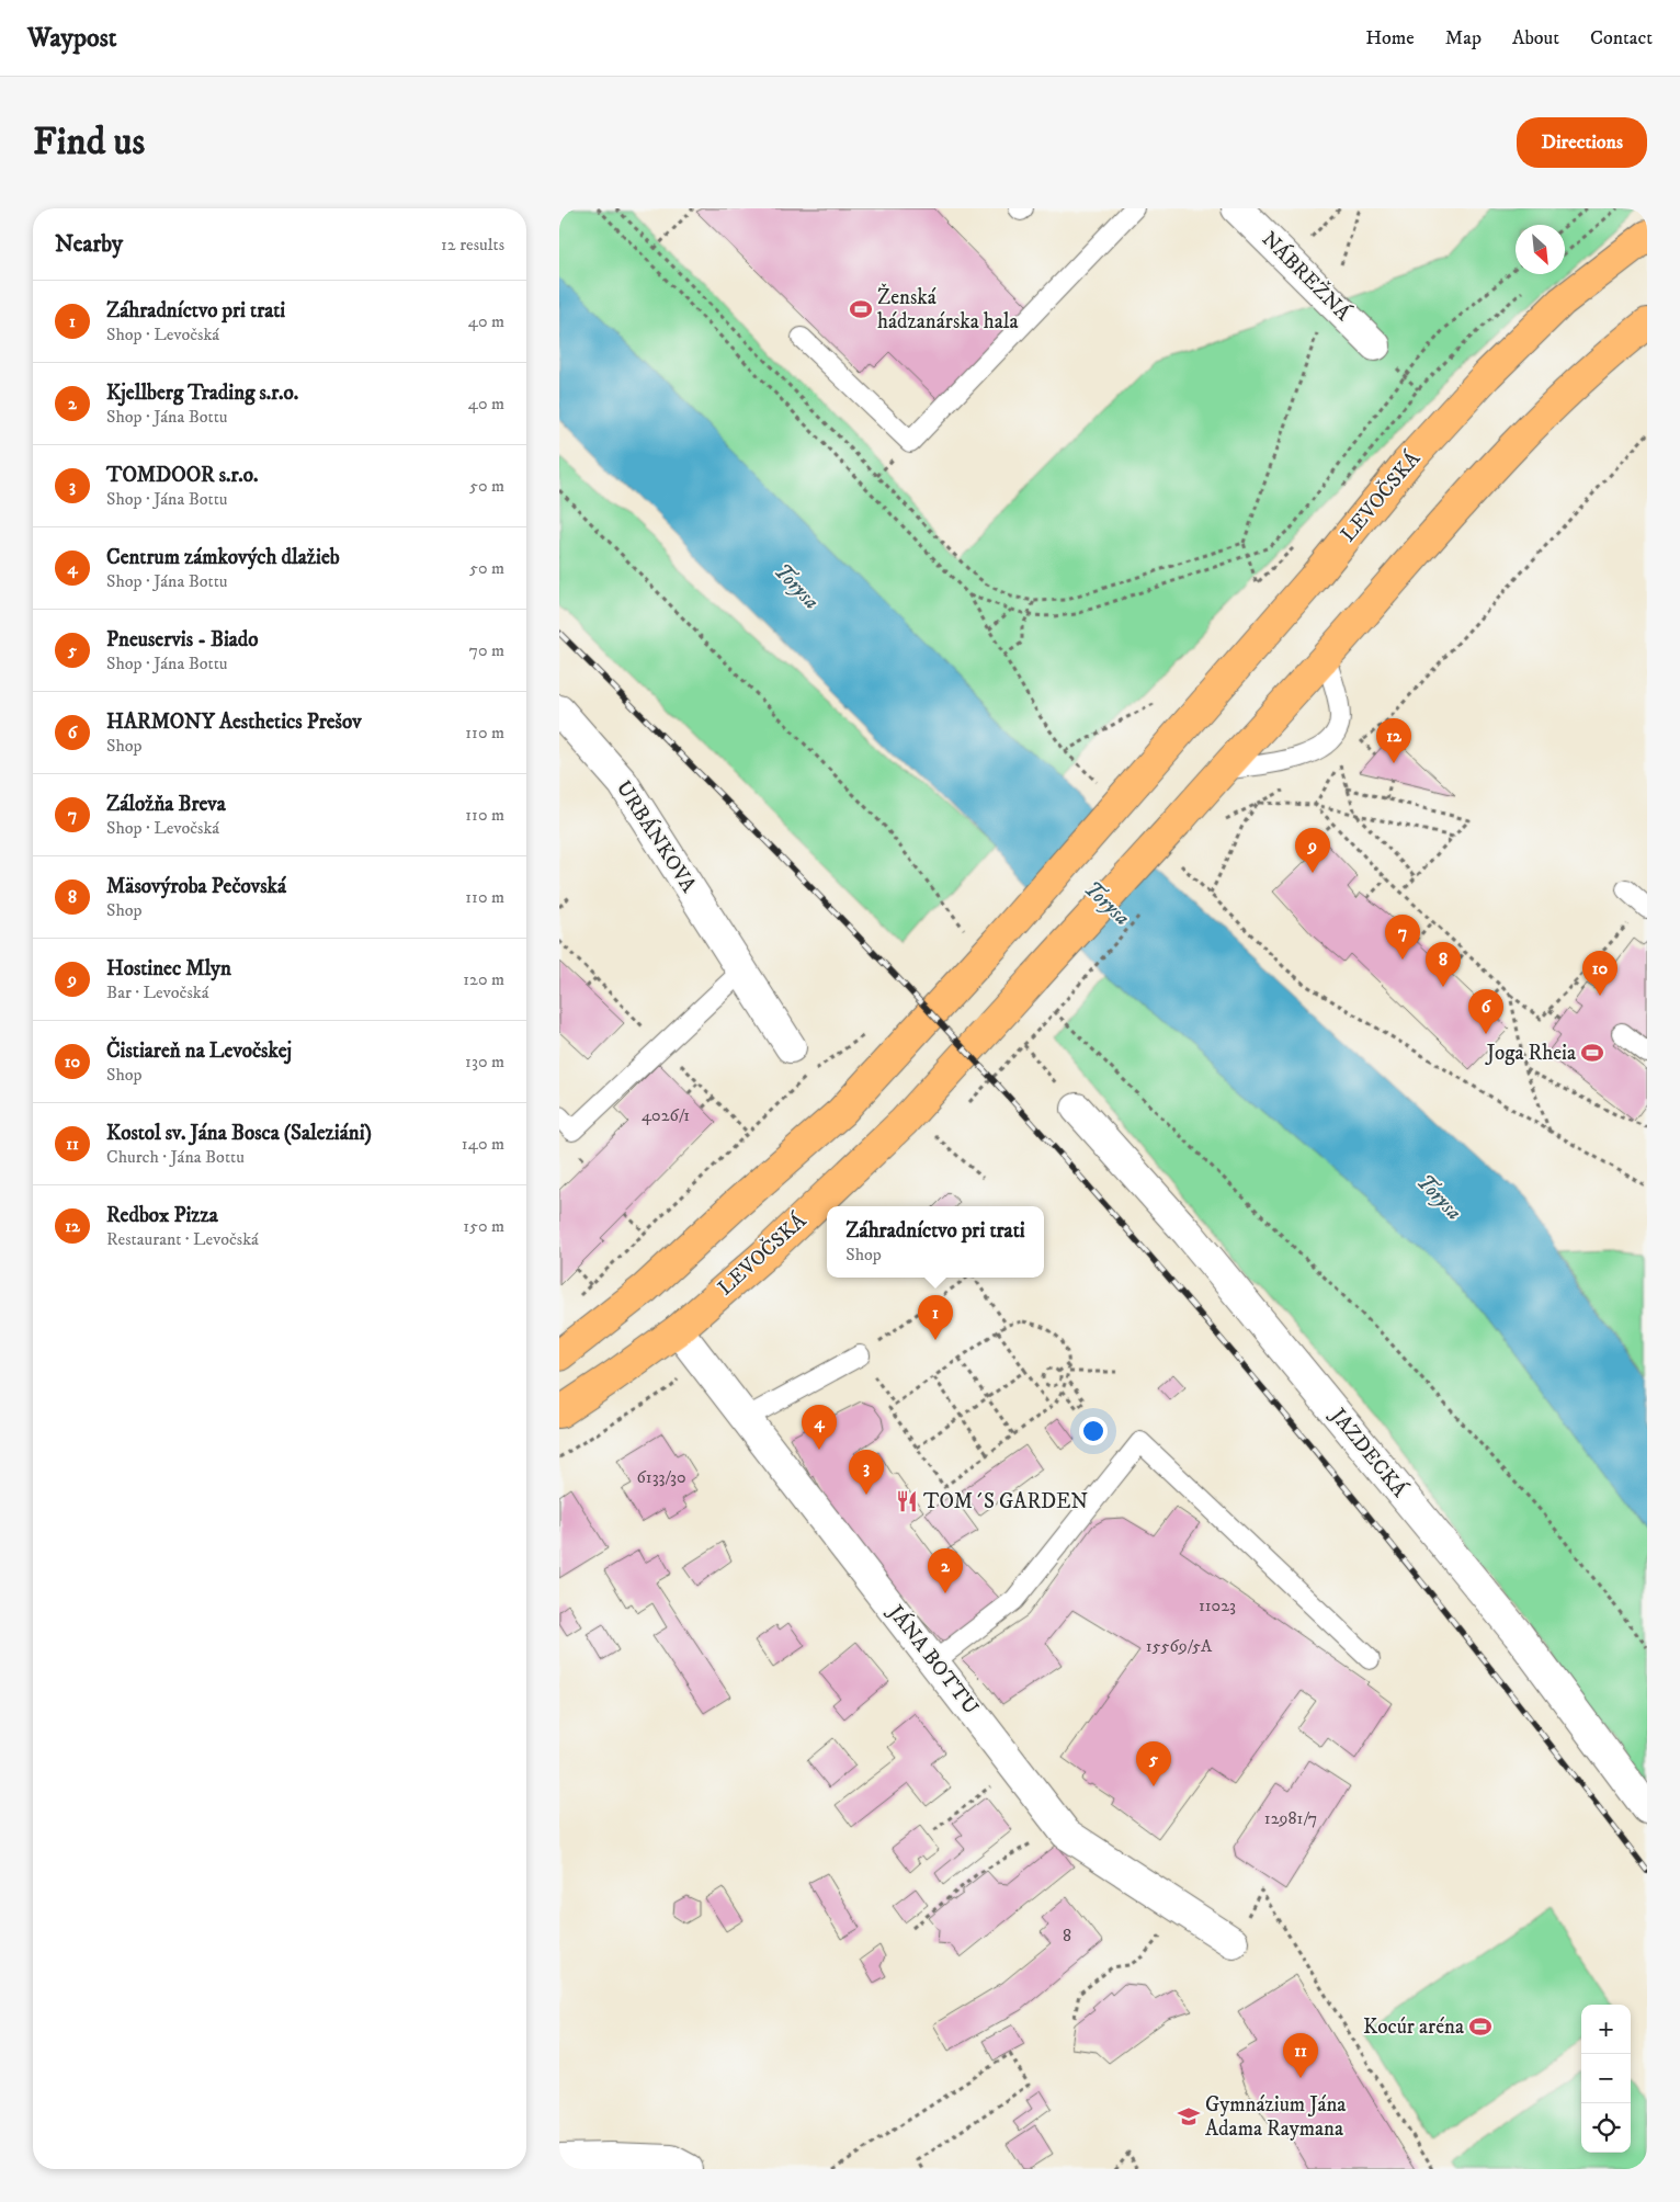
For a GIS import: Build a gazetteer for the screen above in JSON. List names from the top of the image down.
{
  "streets": {
    "main road": ["LEVOČSKÁ"],
    "street": [
      "NÁBREŽNÁ",
      "URBÁNKOVA",
      "JAZDECKÁ",
      "JÁNA BOTTU"
    ]
  },
  "crossings": [
    ["LEVOČSKÁ", "JÁNA BOTTU"]
  ],
  "water": ["Torysa"],
  "places": {
    "sports": ["Ženská hádzanárska hala", "Joga Rheia", "Kocúr aréna"],
    "restaurant": ["TOM´S GARDEN"],
    "school or university": ["Gymnázium Jána Adama Raymana"]
  },
  "house_numbers": [
    "4026/1",
    "6133/30",
    "11023",
    "15569/5A",
    "12981/7",
    "8"
  ],
  "north": "bottom right",
  "page": {
    "header": "Waypost",
    "nav": [
      "Home",
      "Map",
      "About",
      "Contact"
    ],
    "buttons": "Directions",
    "title": "Find us",
    "heading": ["Nearby", "12 results"],
    "list": [
      {
        "mark": "1",
        "name": "Záhradníctvo pri trati",
        "note": "Shop · Levočská",
        "value": "40 m"
      },
      {
        "mark": "2",
        "name": "Kjellberg Trading s.r.o.",
        "note": "Shop · Jána Bottu",
        "value": "40 m"
      },
      {
        "mark": "3",
        "name": "TOMDOOR s.r.o.",
        "note": "Shop · Jána Bottu",
        "value": "50 m"
      },
      {
        "mark": "4",
        "name": "Centrum zámkových dlažieb",
        "note": "Shop · Jána Bottu",
        "value": "50 m"
      },
      {
        "mark": "5",
        "name": "Pneuservis - Biado",
        "note": "Shop · Jána Bottu",
        "value": "70 m"
      },
      {
        "mark": "6",
        "name": "HARMONY Aesthetics Prešov",
        "note": "Shop",
        "value": "110 m"
      },
      {
        "mark": "7",
        "name": "Záložňa Breva",
        "note": "Shop · Levočská",
        "value": "110 m"
      },
      {
        "mark": "8",
        "name": "Mäsovýroba Pečovská",
        "note": "Shop",
        "value": "110 m"
      },
      {
        "mark": "9",
        "name": "Hostinec Mlyn",
        "note": "Bar · Levočská",
        "value": "120 m"
      },
      {
        "mark": "10",
        "name": "Čistiareň na Levočskej",
        "note": "Shop",
        "value": "130 m"
      },
      {
        "mark": "11",
        "name": "Kostol sv. Jána Bosca (Saleziáni)",
        "note": "Church · Jána Bottu",
        "value": "140 m"
      },
      {
        "mark": "12",
        "name": "Redbox Pizza",
        "note": "Restaurant · Levočská",
        "value": "150 m"
      }
    ],
    "pins": [
      "12",
      "9",
      "7",
      "8",
      "10",
      "6",
      "1",
      "4",
      "3",
      "2",
      "5",
      "11"
    ],
    "popup": ["Záhradníctvo pri trati", "Shop"],
    "map_buttons": ["+", "−"]
  }
}
